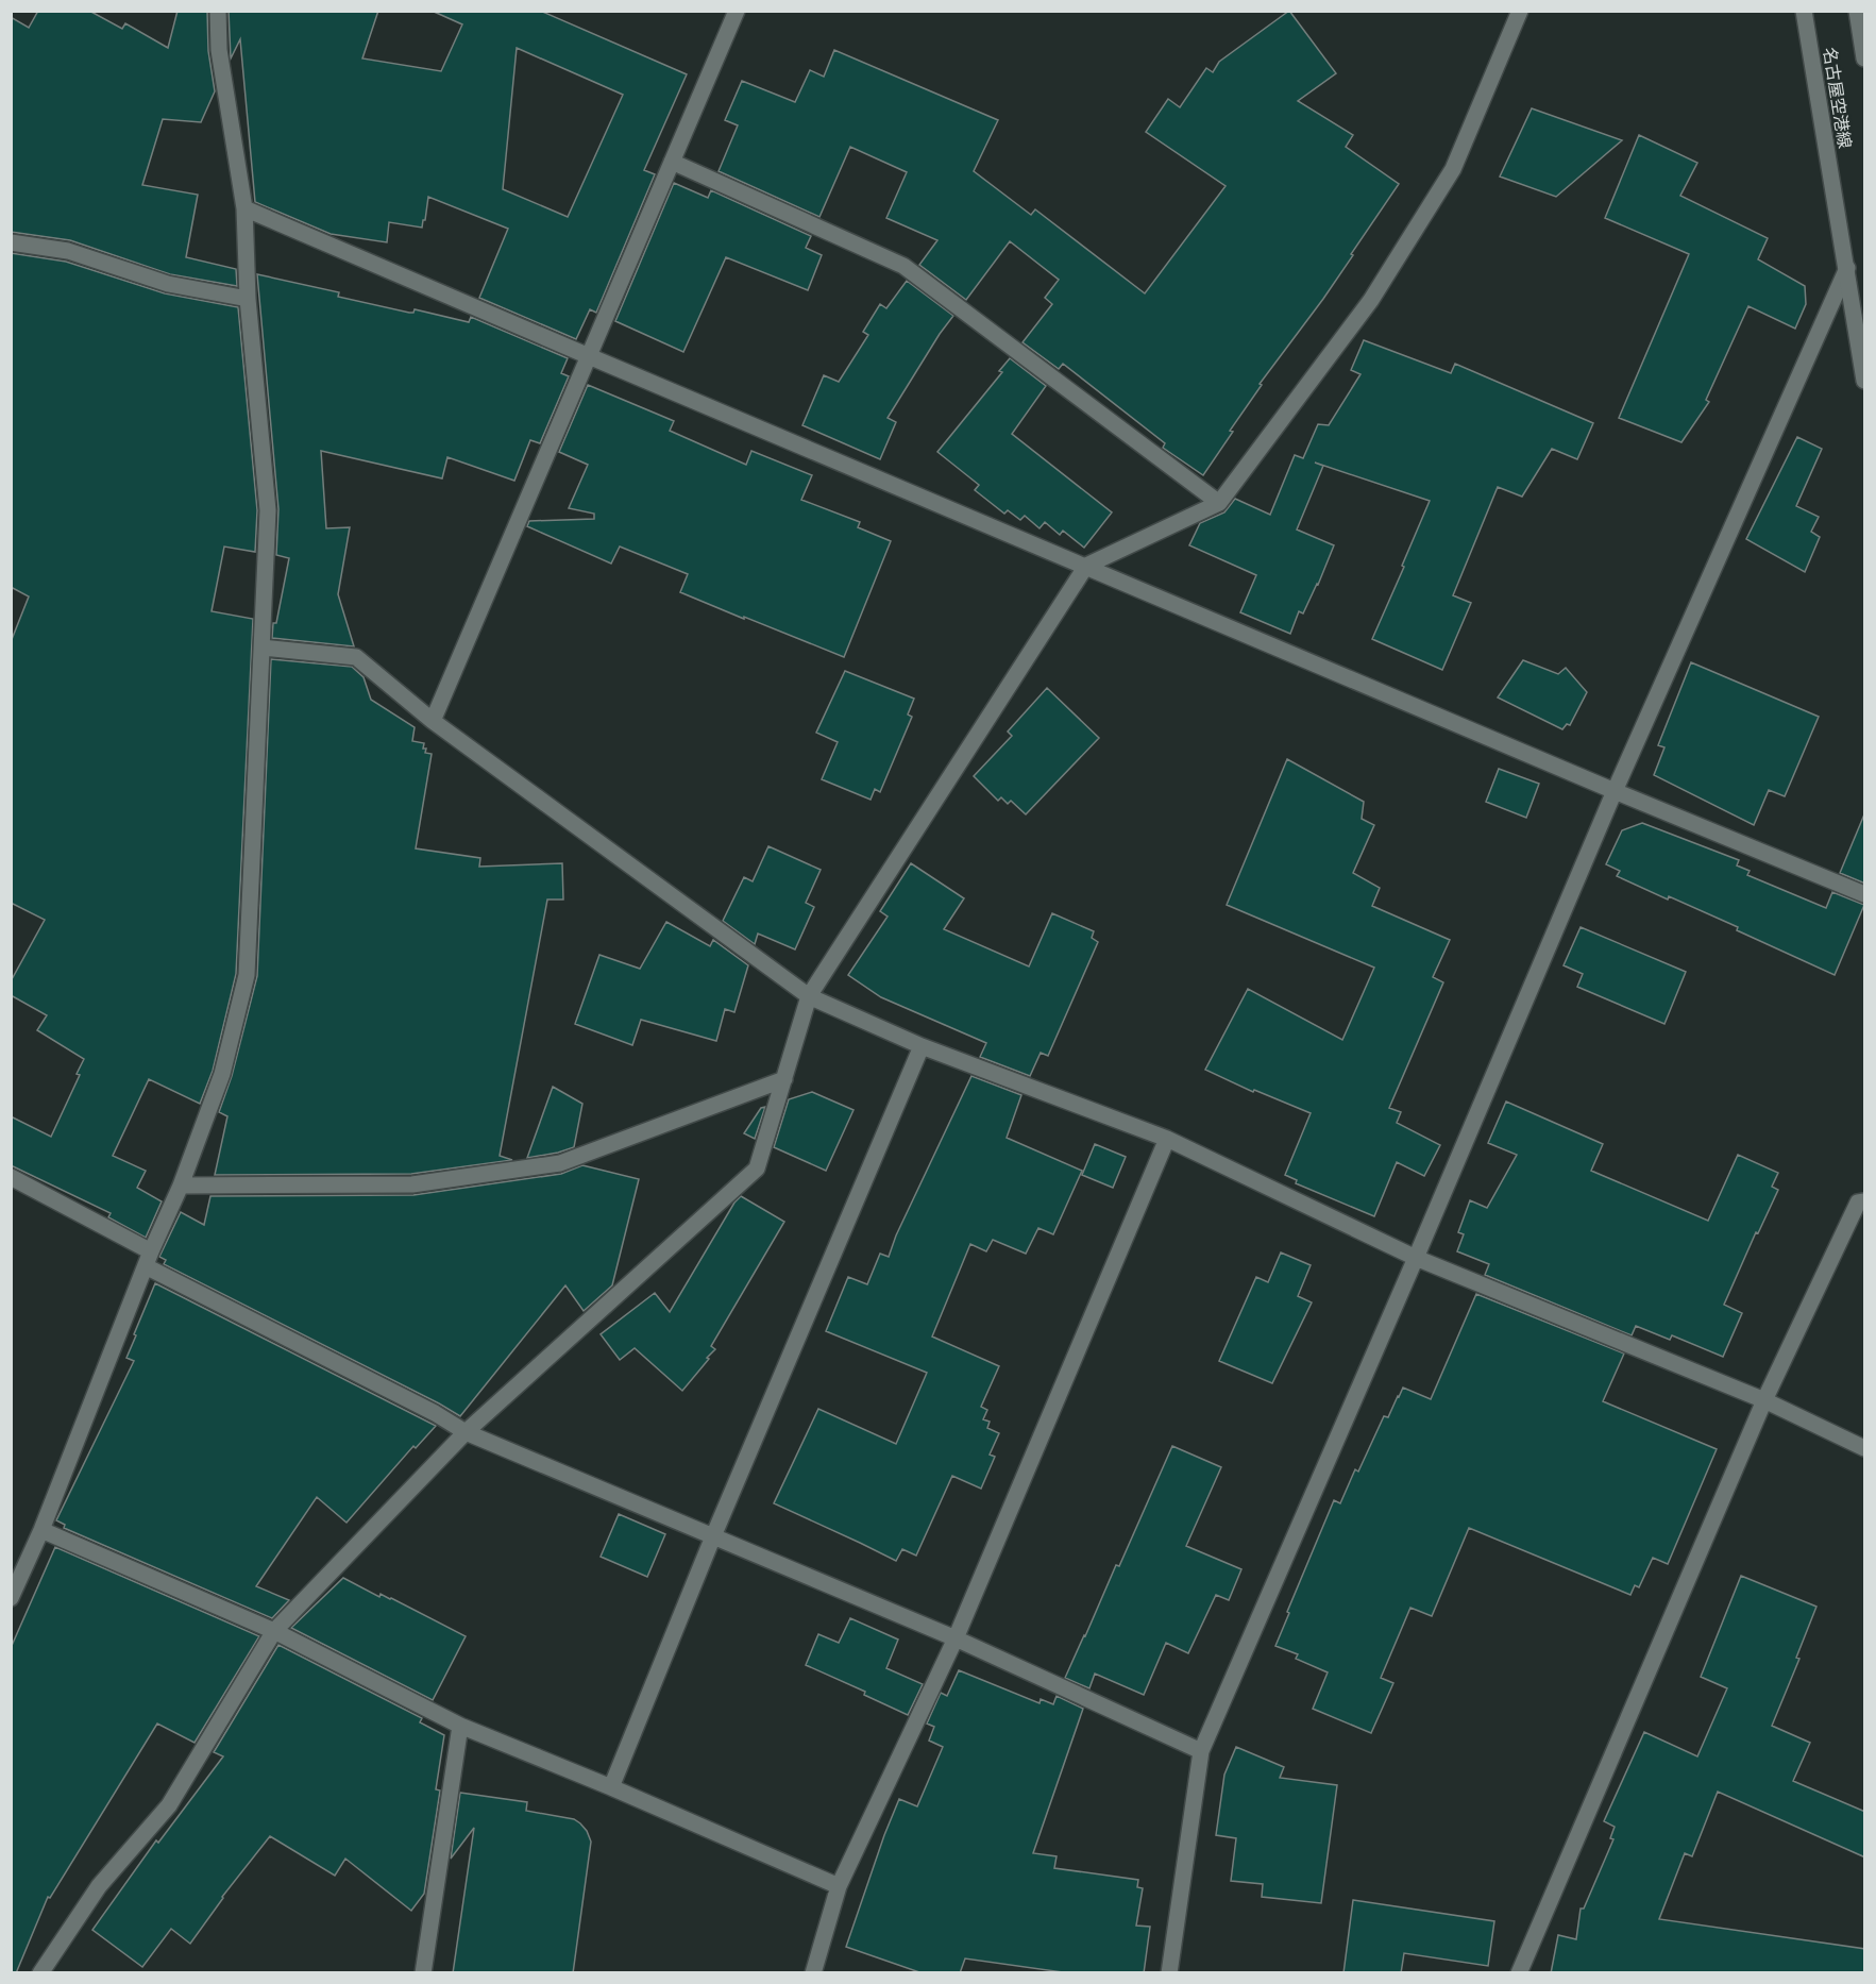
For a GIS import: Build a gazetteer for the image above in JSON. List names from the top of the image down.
{
  "streets": {
    "street": ["名古屋空港線"]
  }
}
